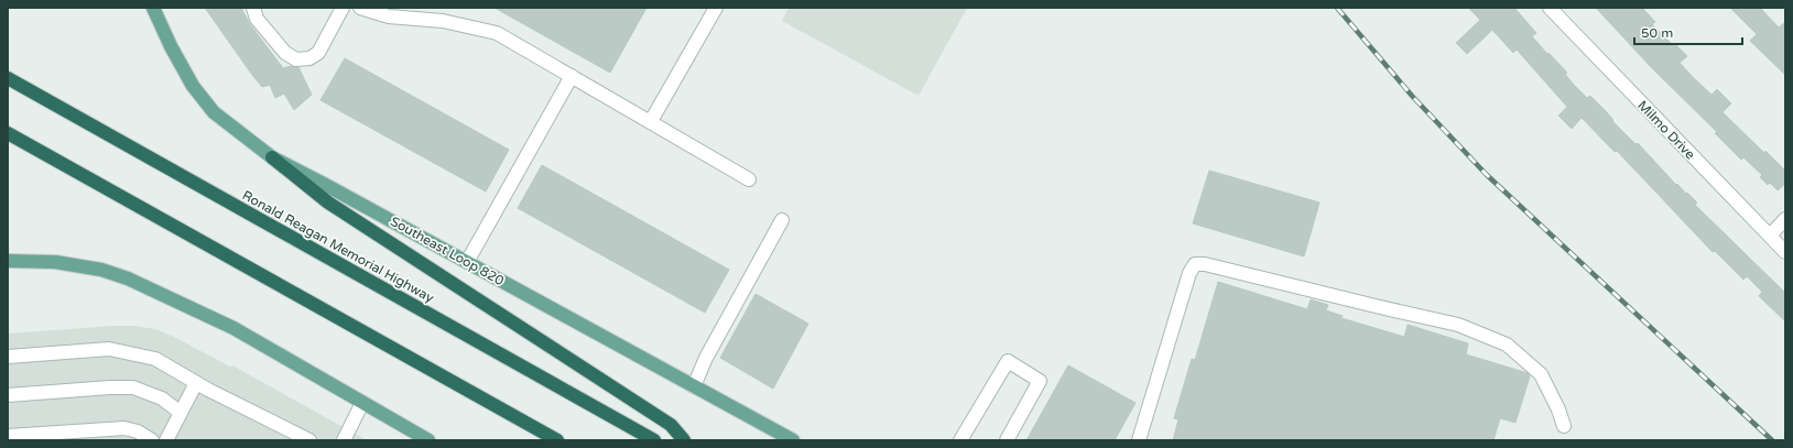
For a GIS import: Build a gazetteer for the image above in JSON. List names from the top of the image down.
{
  "streets": {
    "highway": ["Ronald Reagan Memorial Highway"],
    "main road": ["Southeast Loop 820"],
    "street": ["Milmo Drive"]
  },
  "scale_bar": "50 m"
}
